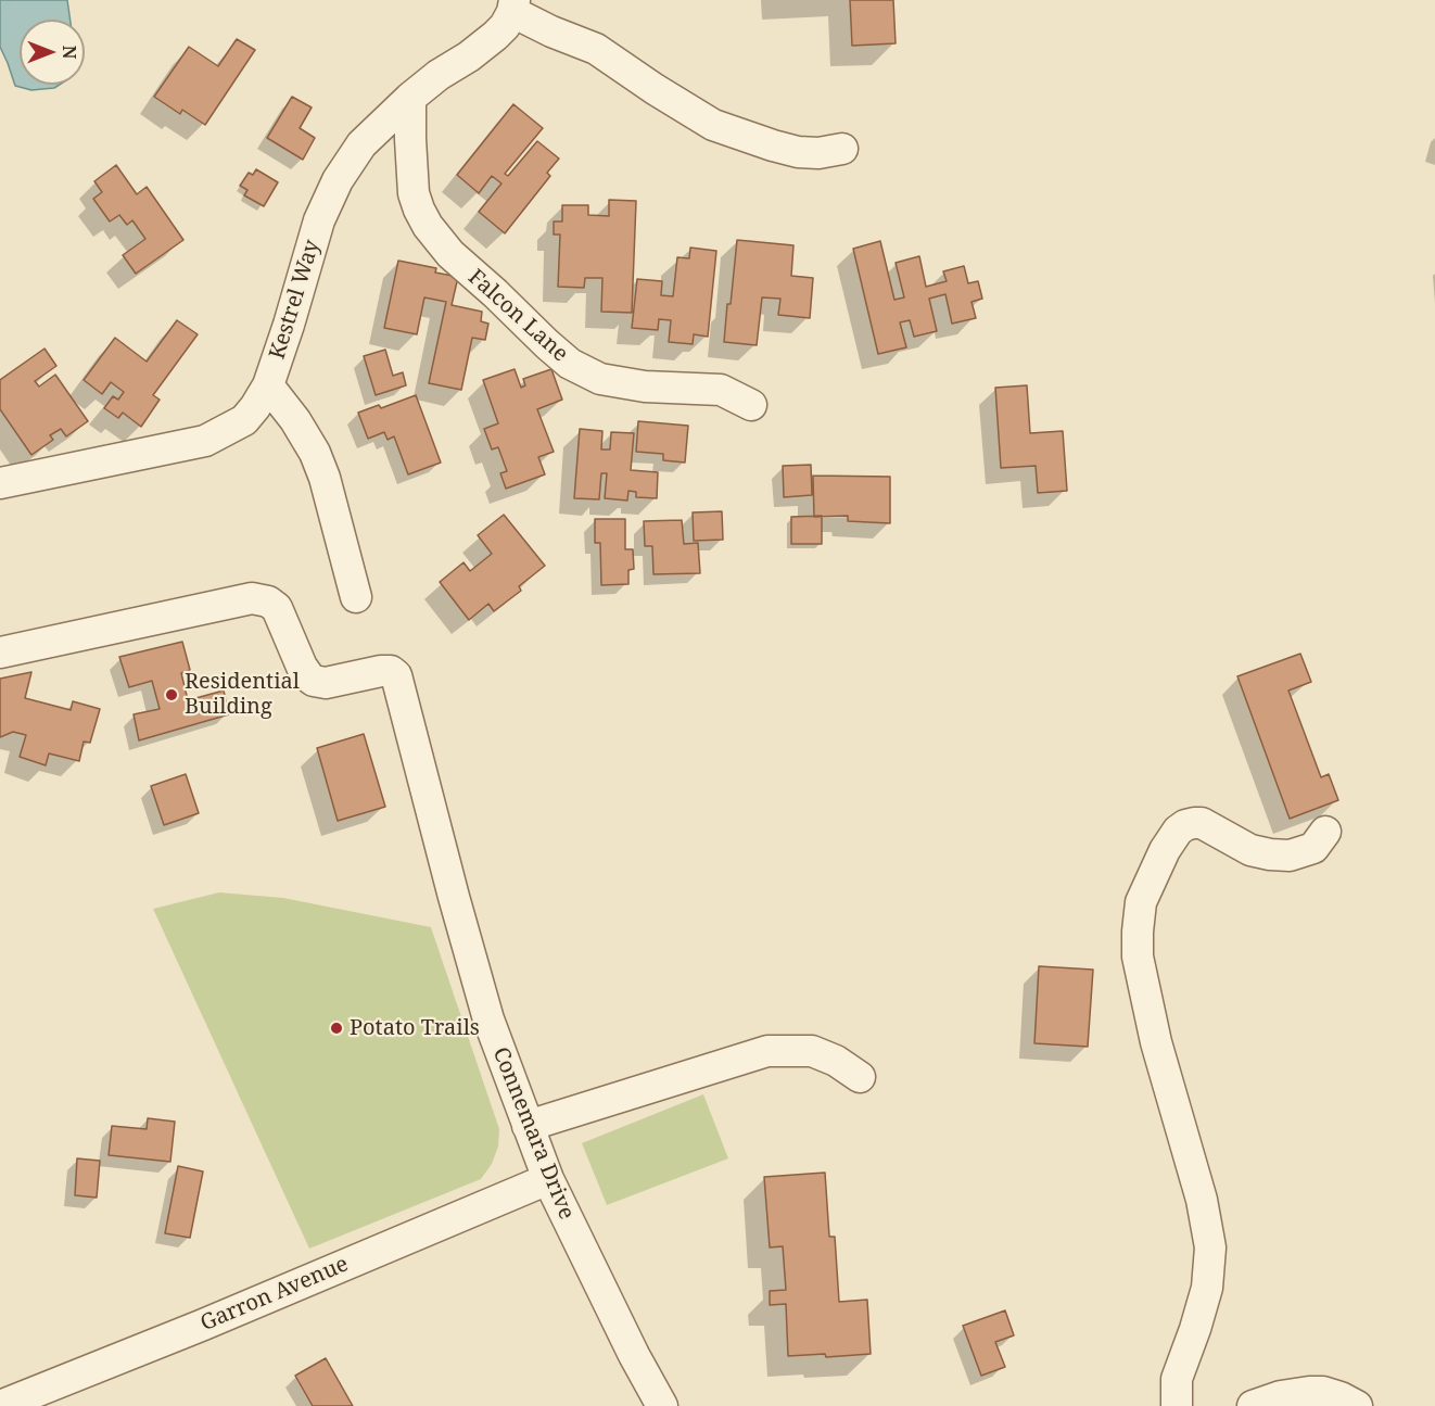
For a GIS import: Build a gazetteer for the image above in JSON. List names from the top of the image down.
{
  "streets": {
    "street": [
      "Kestrel Way",
      "Falcon Lane",
      "Connemara Drive",
      "Garron Avenue"
    ]
  },
  "crossings": [
    ["Kestrel Way", "Falcon Lane"],
    ["Connemara Drive", "Garron Avenue"]
  ],
  "places": ["Residential Building", "Potato Trails"],
  "north": "right"
}
